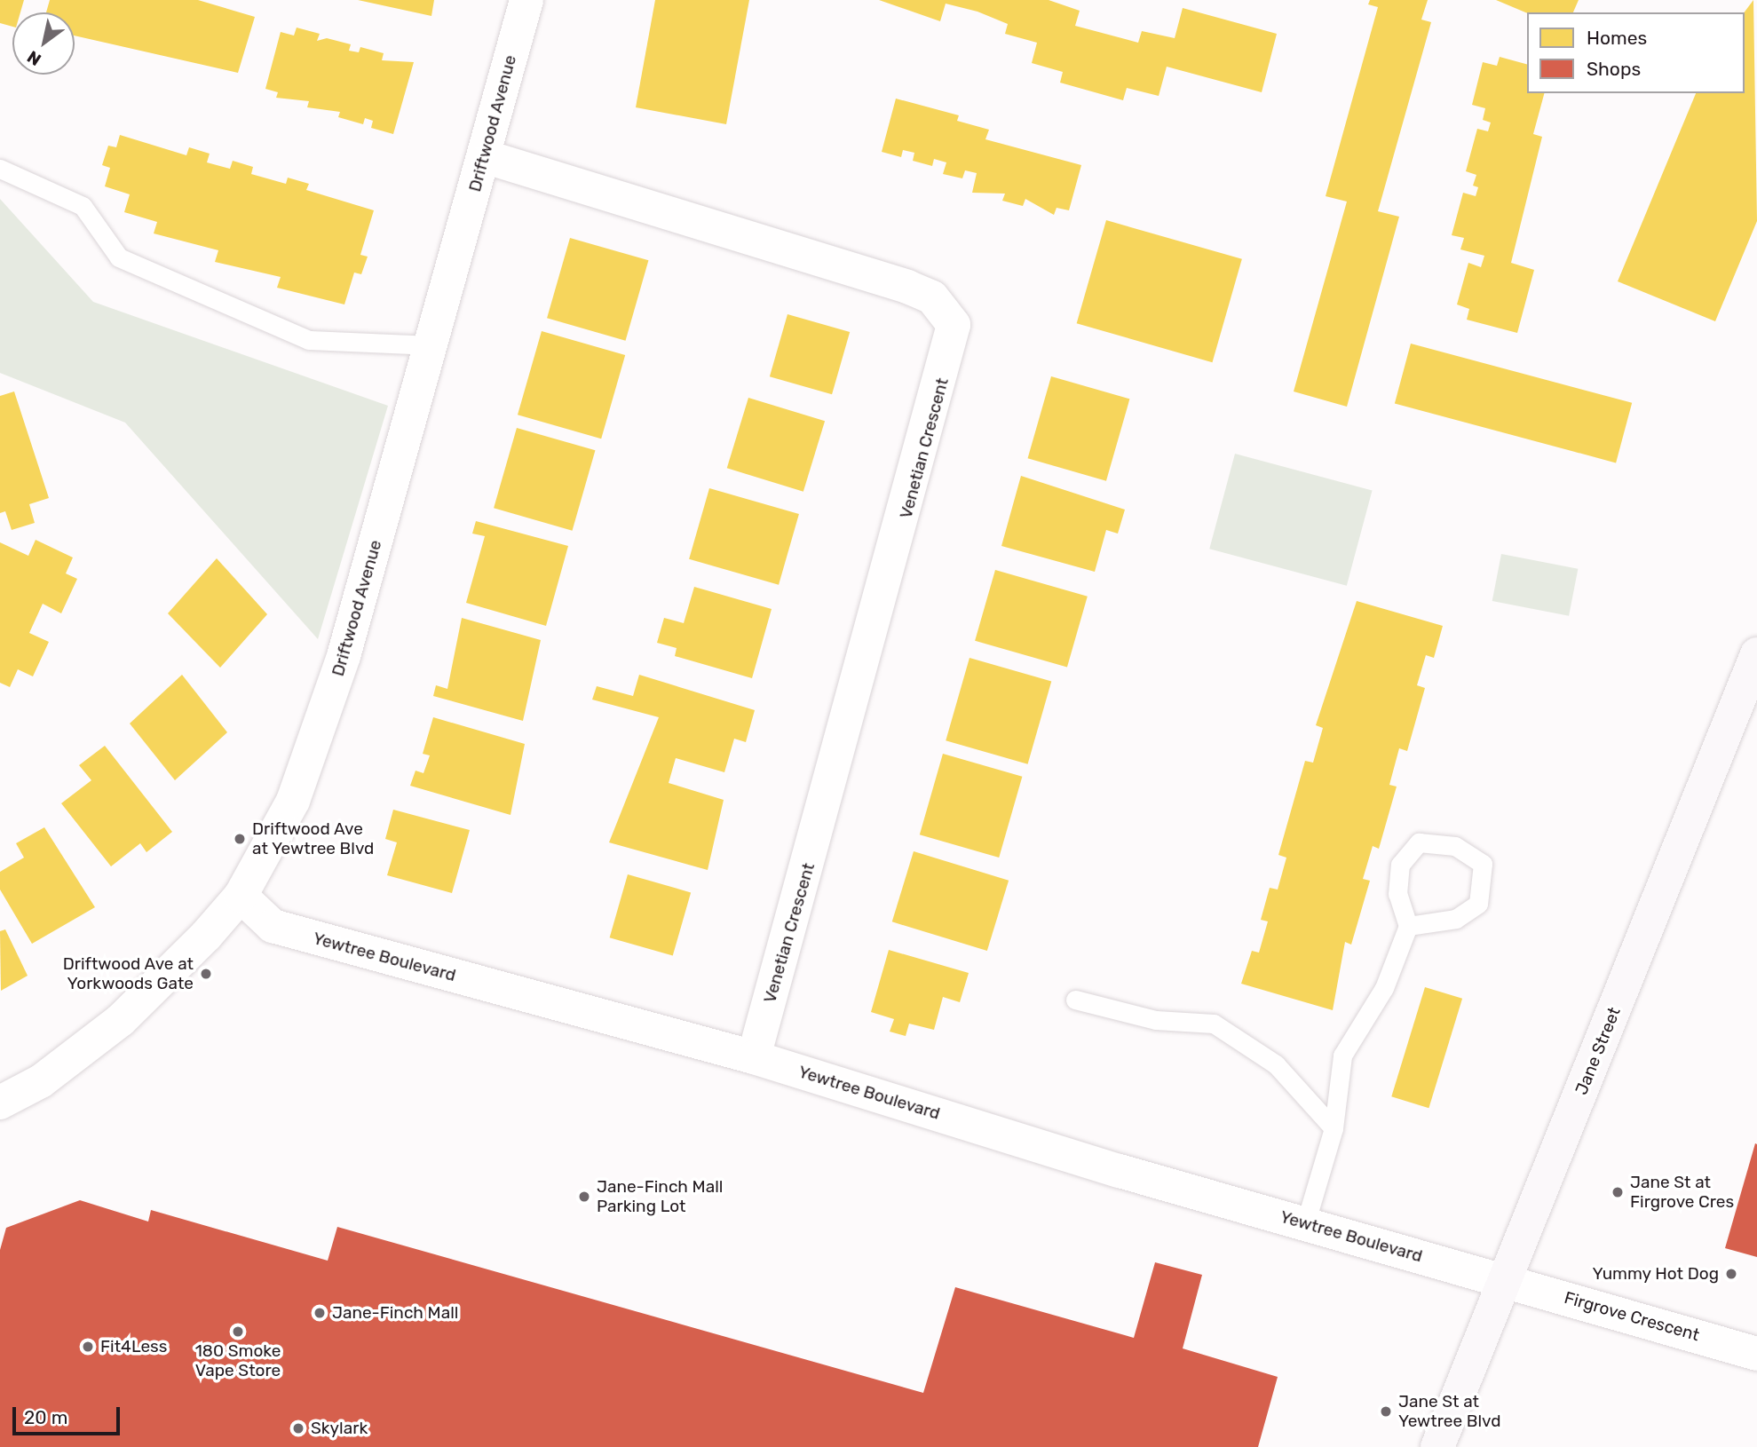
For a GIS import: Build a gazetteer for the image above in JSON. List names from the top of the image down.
{
  "streets": {
    "main road": ["Jane Street"],
    "street": [
      "Driftwood Avenue",
      "Venetian Crescent",
      "Yewtree Boulevard",
      "Firgrove Crescent"
    ]
  },
  "crossings": [
    ["Driftwood Avenue", "Venetian Crescent"],
    ["Driftwood Avenue", "Yewtree Boulevard"],
    ["Venetian Crescent", "Yewtree Boulevard"],
    ["Yewtree Boulevard", "Jane Street"],
    ["Yewtree Boulevard", "Firgrove Crescent"],
    ["Jane Street", "Firgrove Crescent"]
  ],
  "places": [
    "Driftwood Ave at Yewtree Blvd",
    "Driftwood Ave at Yorkwoods Gate",
    "Jane St at Firgrove Cres",
    "Jane-Finch Mall Parking Lot",
    "Yummy Hot Dog",
    "Jane-Finch Mall",
    "180 Smoke Vape Store",
    "Fit4Less",
    "Jane St at Yewtree Blvd",
    "Skylark"
  ],
  "legend": ["Homes", "Shops"],
  "scale_bar": "20 m",
  "north": "bottom left"
}
